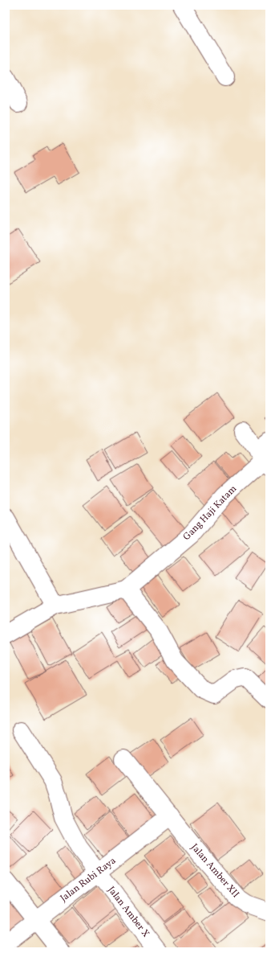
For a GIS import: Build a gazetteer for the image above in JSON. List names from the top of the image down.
{
  "streets": {
    "street": [
      "Gang Haji Katam",
      "Jalan Amber XII",
      "Jalan Rubi Raya",
      "Jalan Amber X"
    ]
  },
  "crossings": [
    ["Jalan Amber XII", "Jalan Rubi Raya"],
    ["Jalan Rubi Raya", "Jalan Amber X"]
  ]
}
